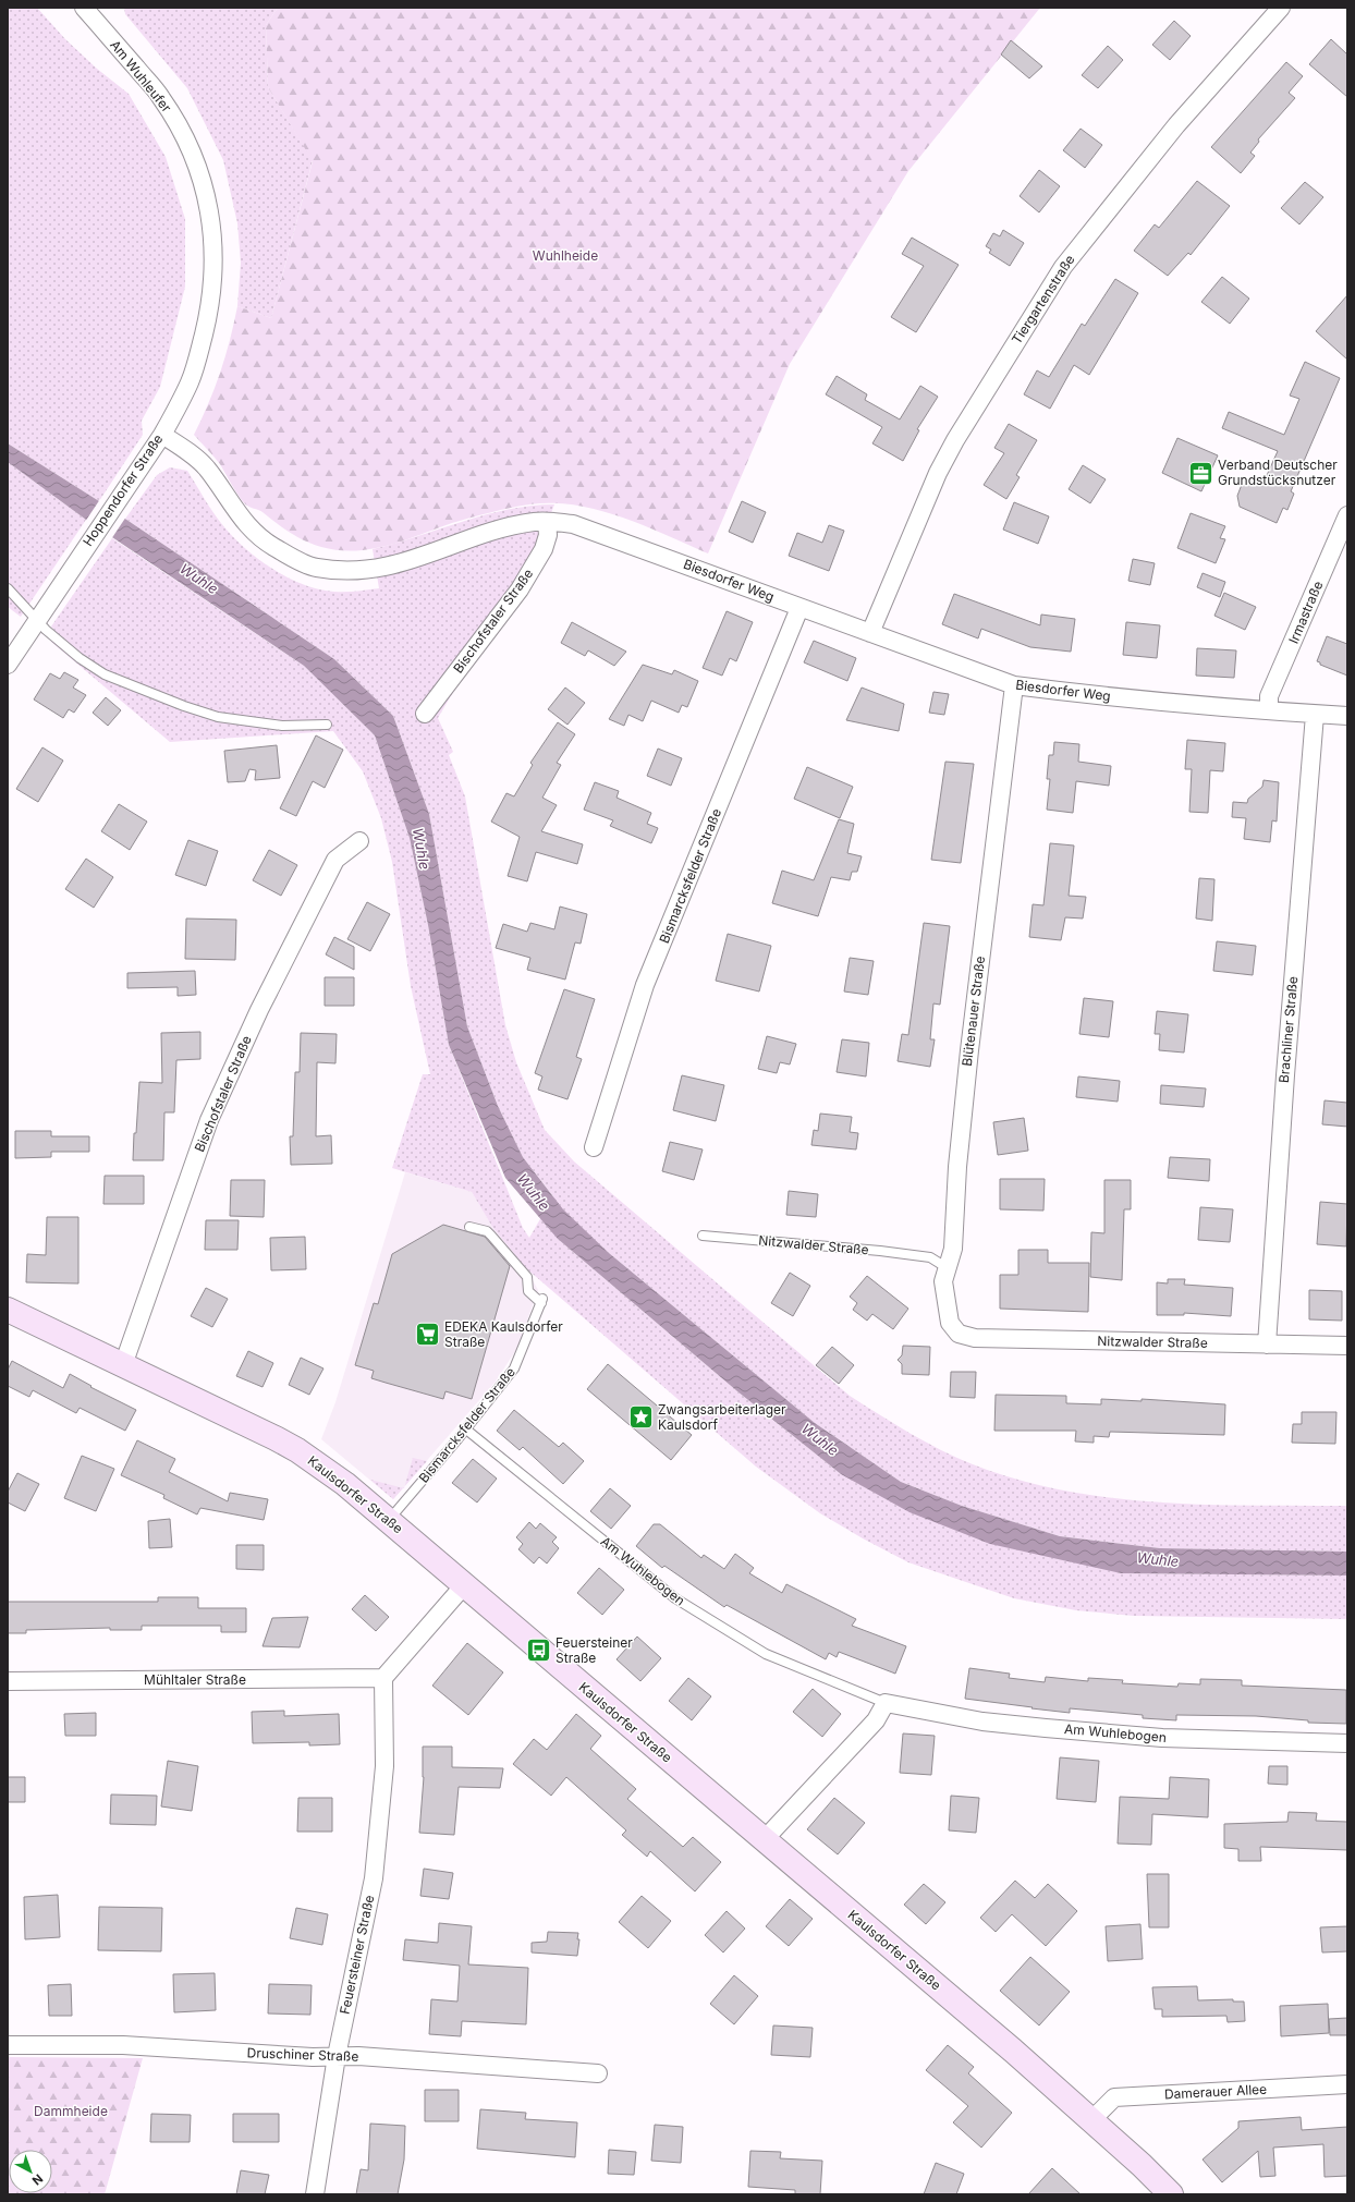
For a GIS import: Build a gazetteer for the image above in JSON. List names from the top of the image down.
{
  "streets": {
    "main road": ["Kaulsdorfer Straße"],
    "street": [
      "Am Wuhleufer",
      "Tiergartenstraße",
      "Hoppendorfer Straße",
      "Biesdorfer Weg",
      "Irmastraße",
      "Bischofstaler Straße",
      "Bismarcksfelder Straße",
      "Blütenauer Straße",
      "Brachliner Straße",
      "Nitzwalder Straße",
      "Am Wuhlebogen",
      "Mühltaler Straße",
      "Feuersteiner Straße",
      "Druschiner Straße",
      "Damerauer Allee"
    ]
  },
  "crossings": [
    ["Am Wuhleufer", "Hoppendorfer Straße"],
    ["Tiergartenstraße", "Biesdorfer Weg"],
    ["Hoppendorfer Straße", "Biesdorfer Weg"],
    ["Biesdorfer Weg", "Irmastraße"],
    ["Biesdorfer Weg", "Bischofstaler Straße"],
    ["Biesdorfer Weg", "Bismarcksfelder Straße"],
    ["Biesdorfer Weg", "Blütenauer Straße"],
    ["Biesdorfer Weg", "Brachliner Straße"],
    ["Bischofstaler Straße", "Kaulsdorfer Straße"],
    ["Bismarcksfelder Straße", "Kaulsdorfer Straße"],
    ["Bismarcksfelder Straße", "Am Wuhlebogen"],
    ["Blütenauer Straße", "Nitzwalder Straße"],
    ["Brachliner Straße", "Nitzwalder Straße"],
    ["Kaulsdorfer Straße", "Damerauer Allee"],
    ["Mühltaler Straße", "Feuersteiner Straße"],
    ["Feuersteiner Straße", "Druschiner Straße"]
  ],
  "water": ["Wuhle"],
  "parks": ["Wuhlheide", "Dammheide"],
  "places": {
    "office": ["Verband Deutscher Grundstücksnutzer"],
    "supermarket": ["EDEKA Kaulsdorfer Straße"],
    "place": ["Zwangsarbeiterlager Kaulsdorf"],
    "bus stop": ["Feuersteiner Straße"]
  },
  "north": "bottom right"
}
